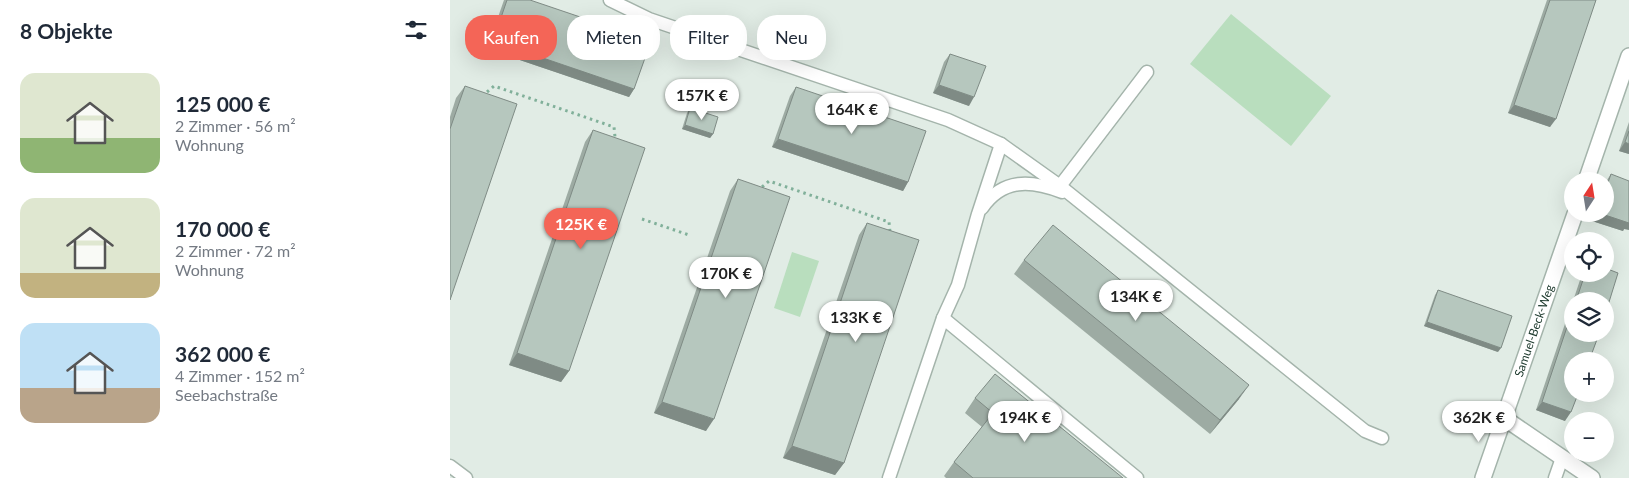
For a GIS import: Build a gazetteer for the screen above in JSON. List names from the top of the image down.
{
  "streets": {
    "street": ["Samuel-Beck-Weg"]
  },
  "north": "top",
  "page": {
    "heading": "8 Objekte",
    "chip": [
      "Kaufen",
      "Mieten",
      "Filter",
      "Neu"
    ],
    "list": [
      {
        "name": "125 000 €",
        "note": "2 Zimmer · 56 m² · Wohnung"
      },
      {
        "name": "170 000 €",
        "note": "2 Zimmer · 72 m² · Wohnung"
      },
      {
        "name": "362 000 €",
        "note": "4 Zimmer · 152 m² · Seebachstraße"
      }
    ],
    "price": [
      "157K €",
      "164K €",
      "125K €",
      "170K €",
      "134K €",
      "133K €",
      "194K €",
      "362K €"
    ],
    "map_buttons": ["+", "−"]
  }
}
